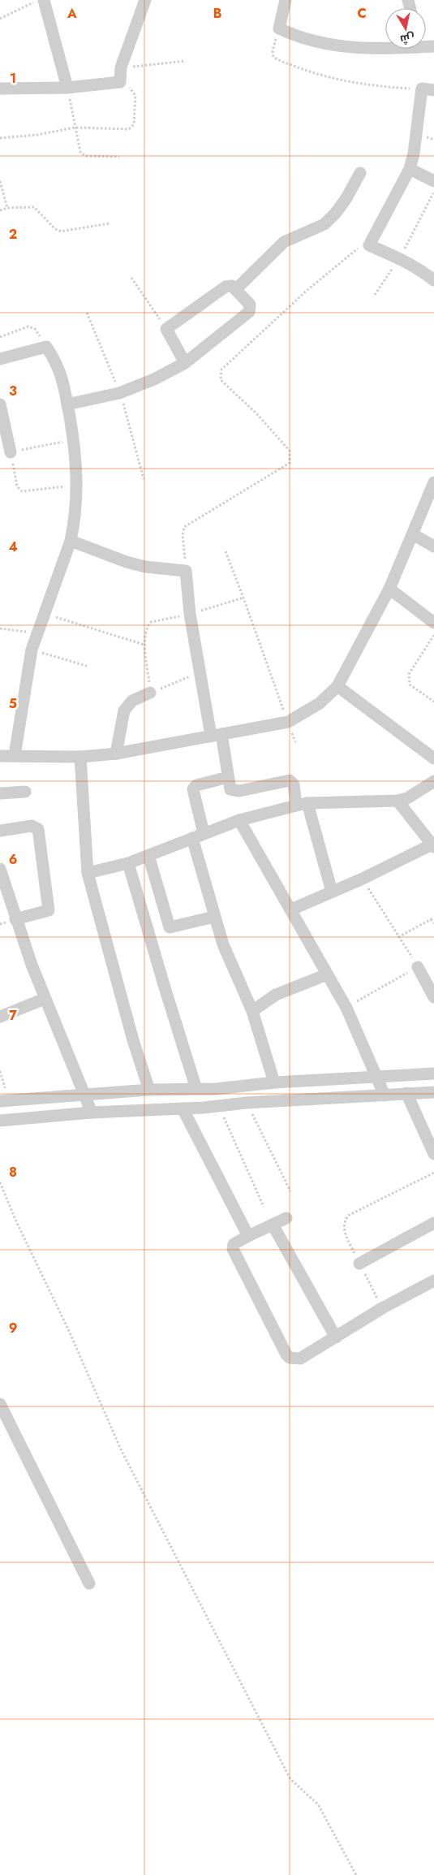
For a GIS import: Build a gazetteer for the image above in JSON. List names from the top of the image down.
{
  "north": "bottom",
  "grid": {
    "columns": ["A", "B", "C"],
    "rows": [
      "1",
      "2",
      "3",
      "4",
      "5",
      "6",
      "7",
      "8",
      "9"
    ]
  }
}
